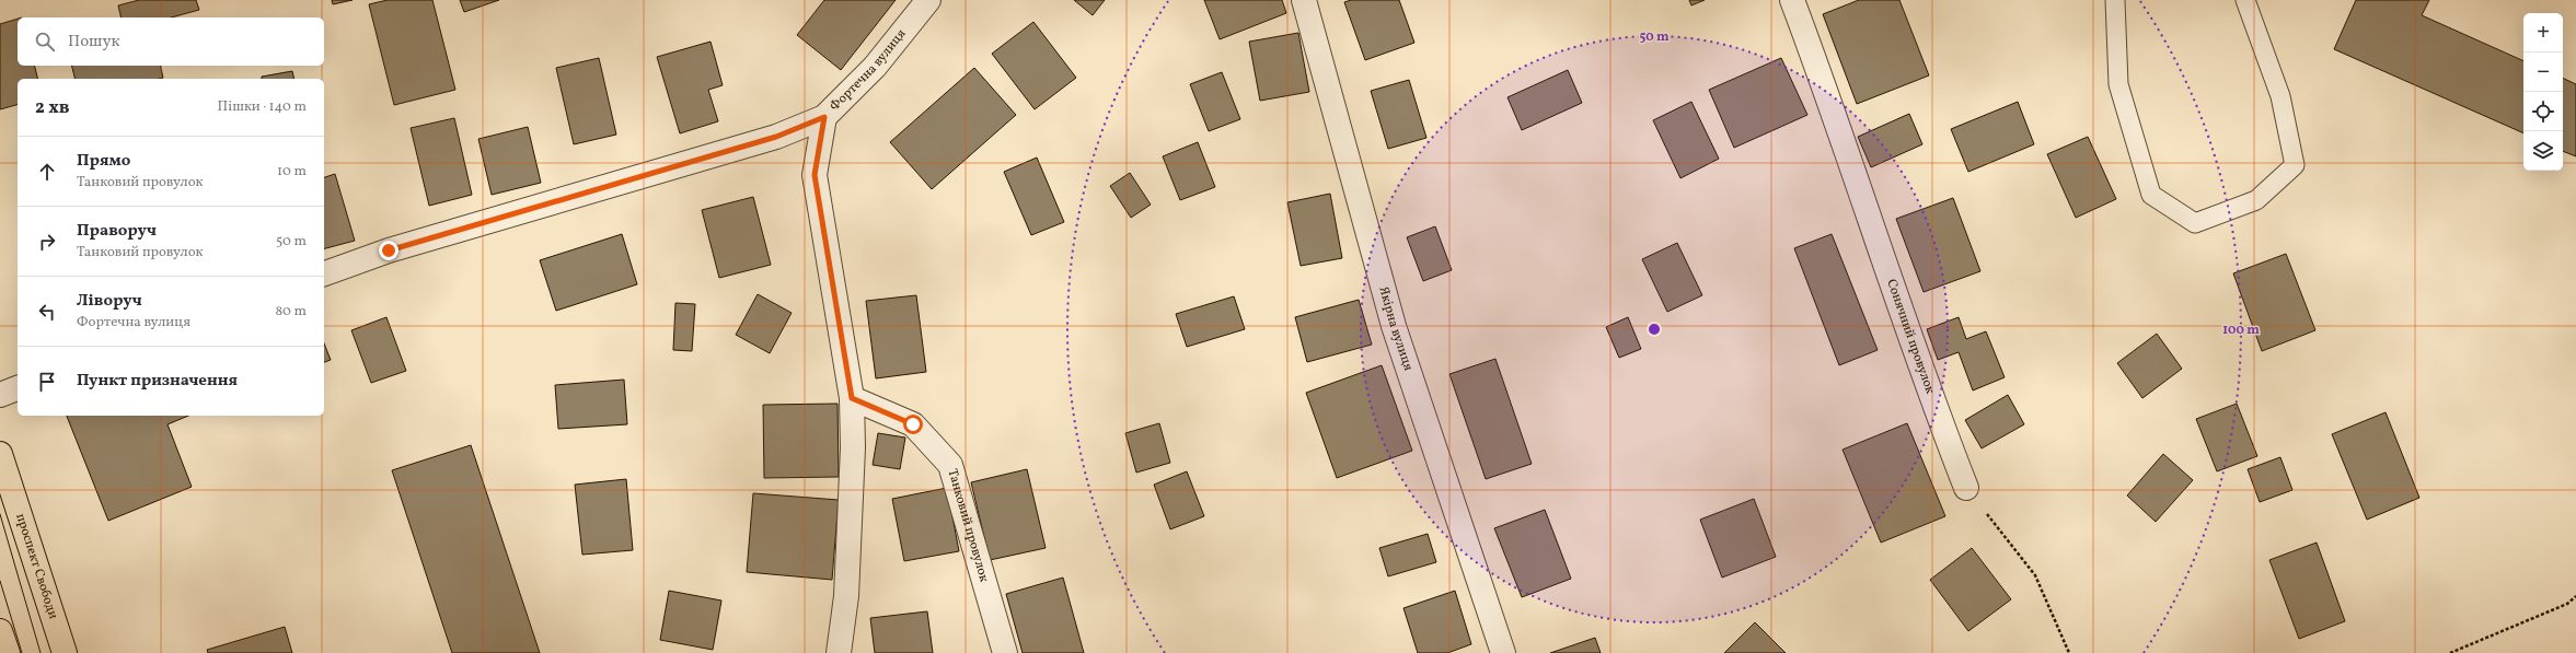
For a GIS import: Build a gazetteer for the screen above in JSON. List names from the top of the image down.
{
  "streets": {
    "highway": ["проспект Свободи"],
    "street": [
      "Фортечна вулиця",
      "Якірна вулиця",
      "Сонячний провулок",
      "Танковий провулок"
    ]
  },
  "page": {
    "map_buttons": ["+", "−"],
    "search": "Пошук",
    "heading": ["2 хв", "Пішки · 140 m"],
    "list": [
      ["Прямо", "Танковий провулок", "10 m"],
      ["Праворуч", "Танковий провулок", "50 m"],
      ["Ліворуч", "Фортечна вулиця", "80 m"],
      "Пункт призначення"
    ]
  },
  "rings": ["50 m", "100 m"]
}
